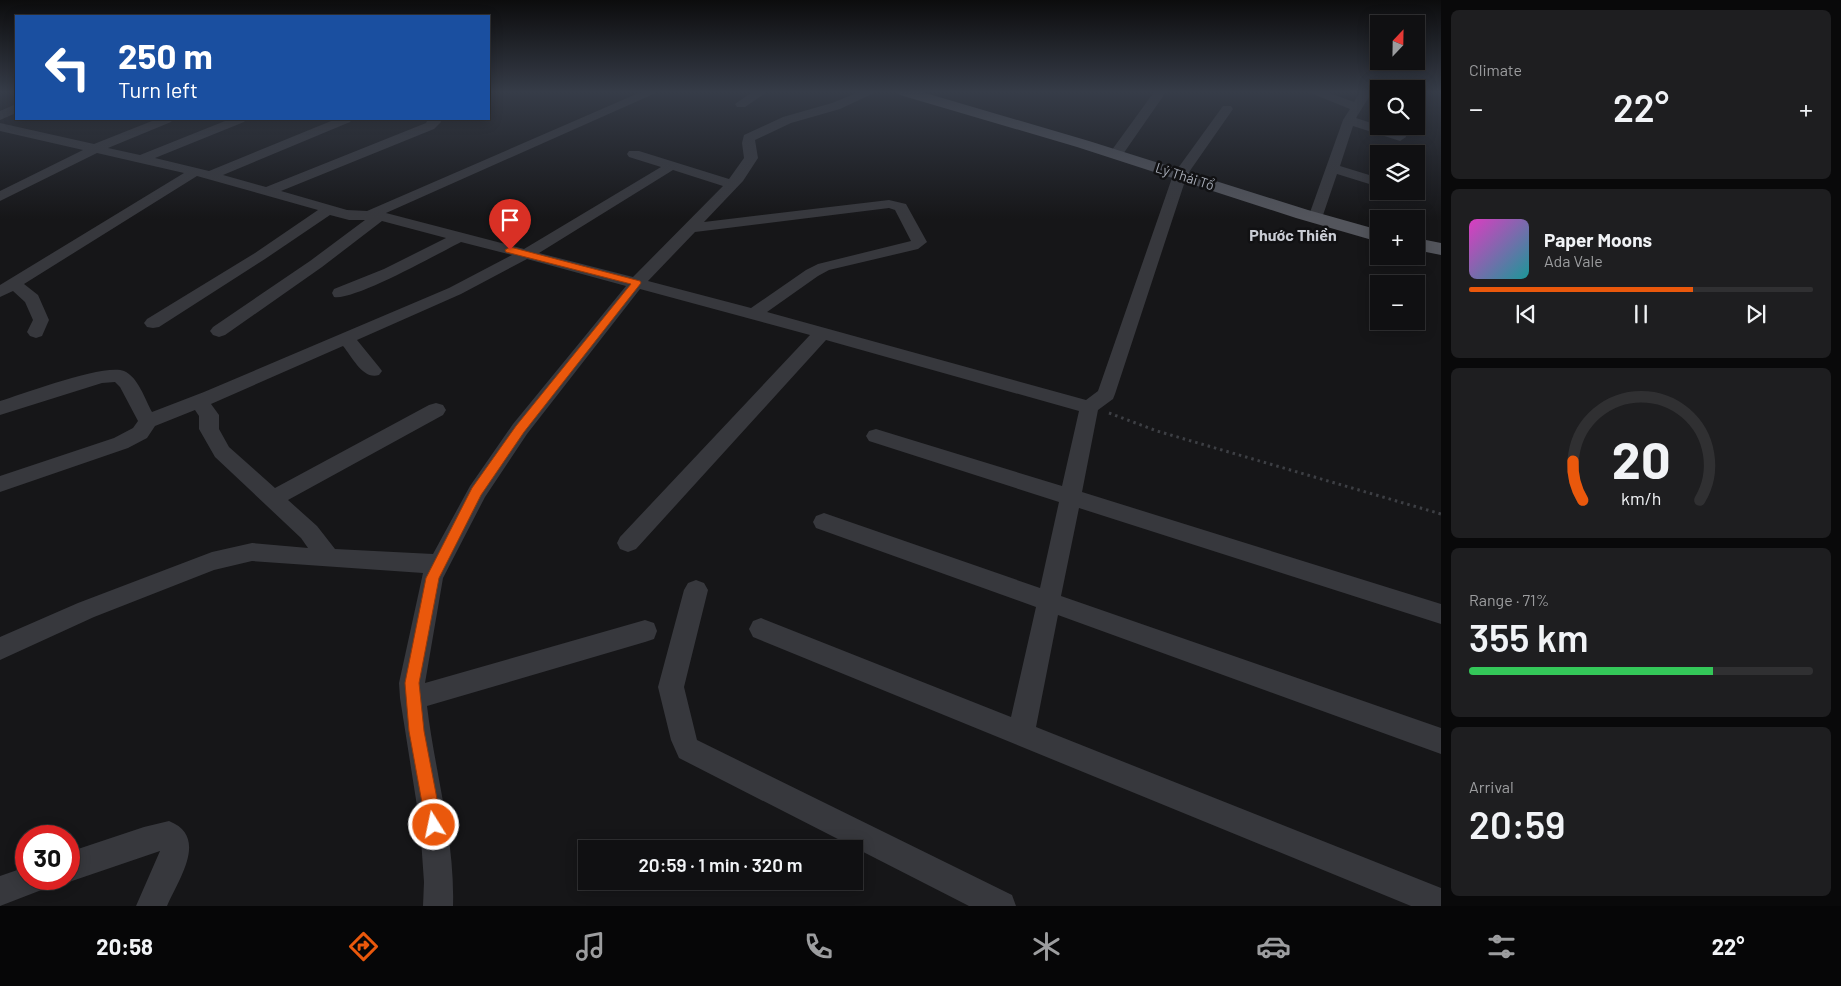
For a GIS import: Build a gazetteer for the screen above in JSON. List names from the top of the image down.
{
  "streets": {
    "main road": ["Lý Thái Tổ"]
  },
  "districts": ["Phước Thiền"],
  "north": "top",
  "page": {
    "tile": [
      "Climate",
      ["Range · 71%", "355 km"],
      ["Arrival", "20:59"]
    ],
    "map_buttons": ["+", "−"],
    "turn": ["250 m", "Turn left"],
    "heat": ["−", "22°", "+"],
    "song": ["Paper Moons", "Ada Vale"],
    "limit": "30",
    "trip": "20:59 · 1 min · 320 m",
    "tabs": ["20:58", "22°"],
    "gauge": ["20", "km/h"]
  }
}
